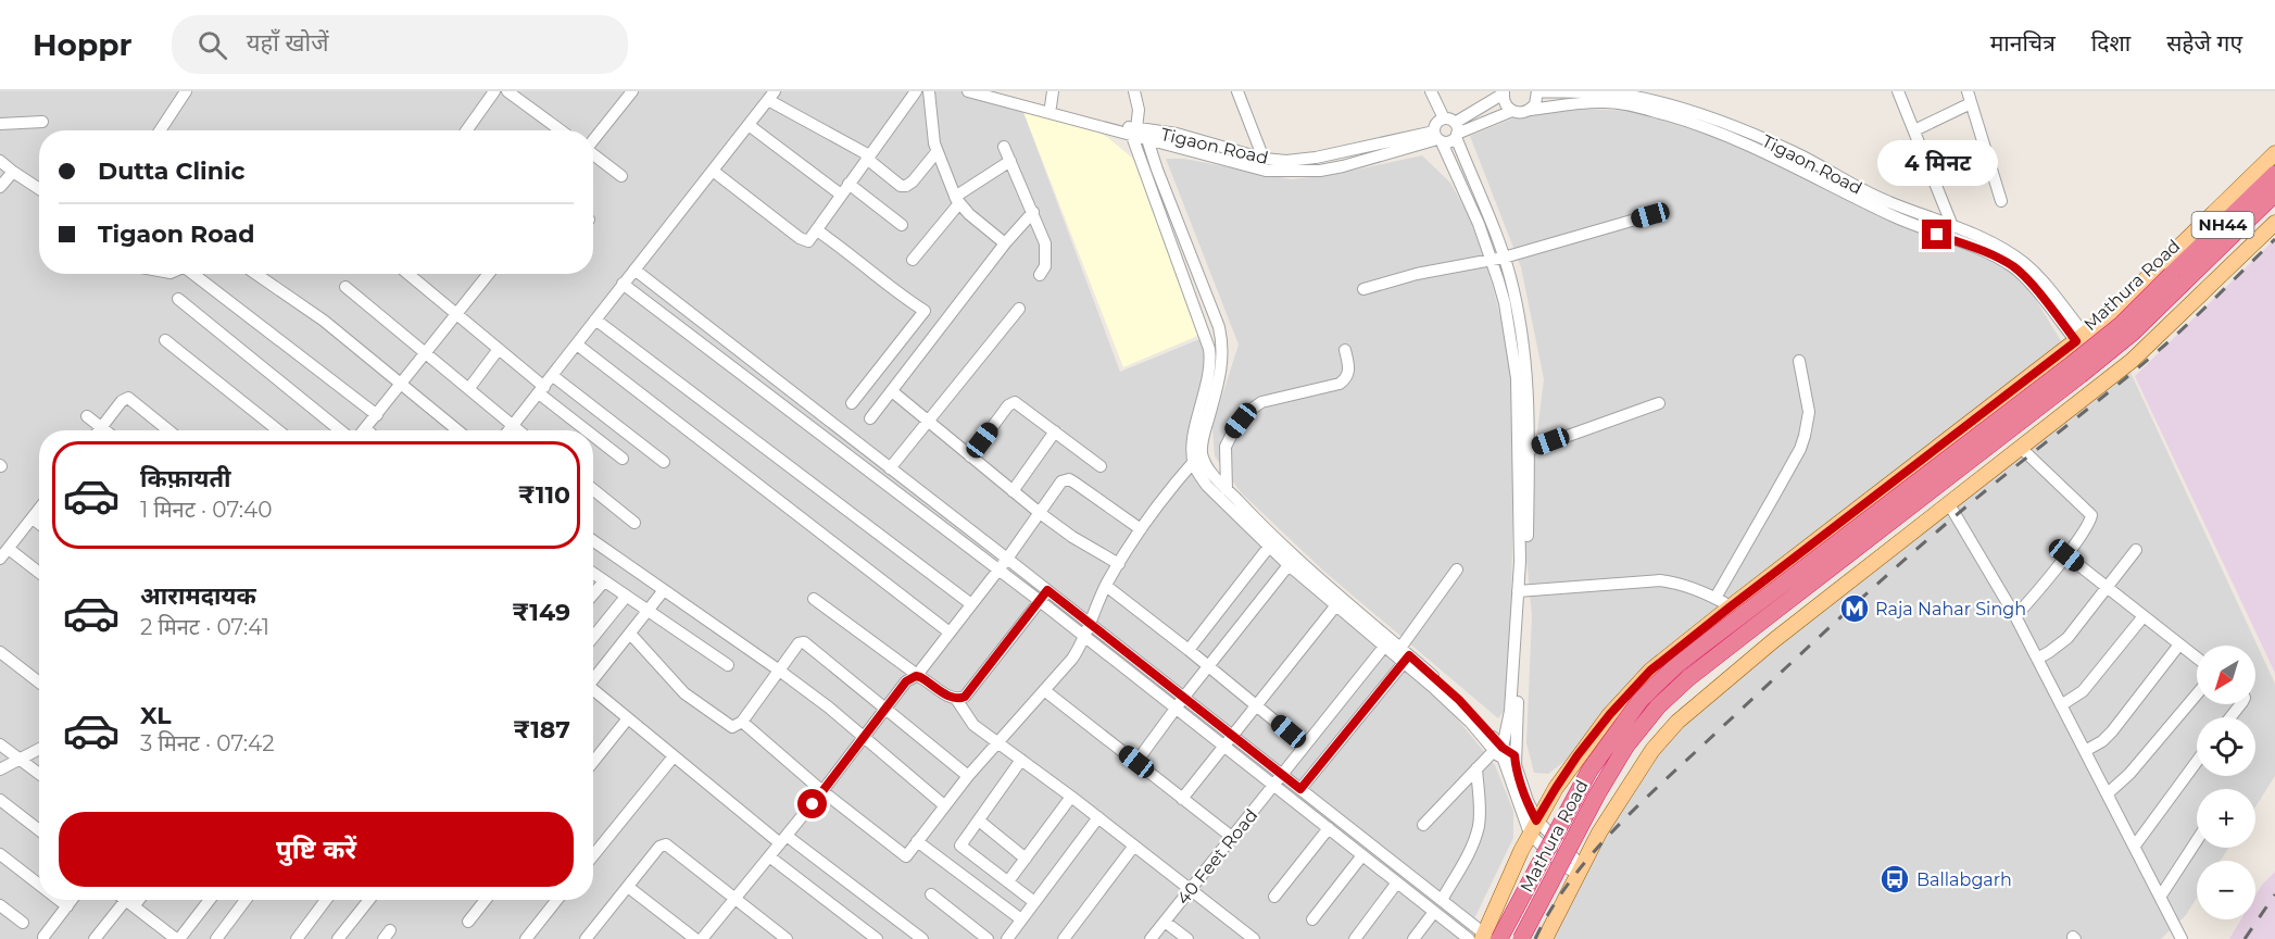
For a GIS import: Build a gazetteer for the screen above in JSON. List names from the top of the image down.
{
  "streets": {
    "highway": ["NH44", "Mathura Road"],
    "street": ["Tigaon Road", "40 Feet Road"]
  },
  "places": {
    "metro station": ["Raja Nahar Singh"],
    "bus stop": ["Ballabgarh"]
  },
  "north": "bottom left",
  "page": {
    "header": "Hoppr",
    "search": "यहाँ खोजें",
    "nav": ["मानचित्र", "दिशा", "सहेजे गए"],
    "banner": ["Dutta Clinic", "Tigaon Road"],
    "bubble": "4 मिनट",
    "list": [
      {
        "name": "किफ़ायती",
        "note": "1 मिनट · 07:40",
        "value": "₹110"
      },
      {
        "name": "आरामदायक",
        "note": "2 मिनट · 07:41",
        "value": "₹149"
      },
      {
        "name": "XL",
        "note": "3 मिनट · 07:42",
        "value": "₹187"
      }
    ],
    "map_buttons": ["+", "−"],
    "buttons": "पुष्टि करें"
  }
}
